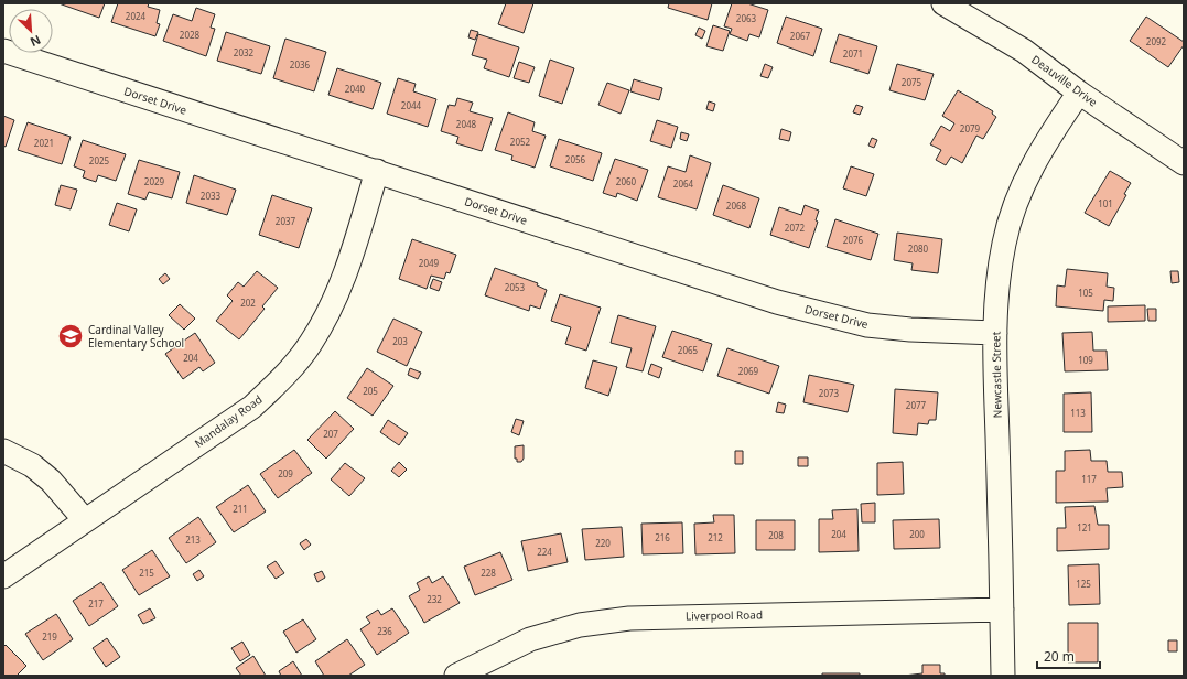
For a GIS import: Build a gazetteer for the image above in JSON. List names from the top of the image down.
{
  "streets": {
    "street": [
      "Deauville Drive",
      "Dorset Drive",
      "Newcastle Street",
      "Mandalay Road",
      "Liverpool Road"
    ]
  },
  "crossings": [
    ["Deauville Drive", "Newcastle Street"],
    ["Dorset Drive", "Newcastle Street"],
    ["Dorset Drive", "Mandalay Road"],
    ["Newcastle Street", "Liverpool Road"]
  ],
  "places": {
    "school or university": ["Cardinal Valley Elementary School"]
  },
  "house_numbers": [
    "2024",
    "2063",
    "2028",
    "2067",
    "2092",
    "2032",
    "2071",
    "2036",
    "2075",
    "2040",
    "2044",
    "2048",
    "2079",
    "2052",
    "2021",
    "2056",
    "2025",
    "2029",
    "2060",
    "2064",
    "2033",
    "101",
    "2068",
    "2037",
    "2072",
    "2076",
    "2080",
    "2049",
    "2053",
    "105",
    "202",
    "203",
    "2065",
    "204",
    "109",
    "2069",
    "205",
    "2073",
    "2077",
    "113",
    "207",
    "209",
    "117",
    "211",
    "121",
    "204",
    "200",
    "208",
    "216",
    "212",
    "213",
    "220",
    "224",
    "215",
    "228",
    "125",
    "232",
    "217",
    "236",
    "219"
  ],
  "scale_bar": "20 m",
  "north": "bottom right"
}
